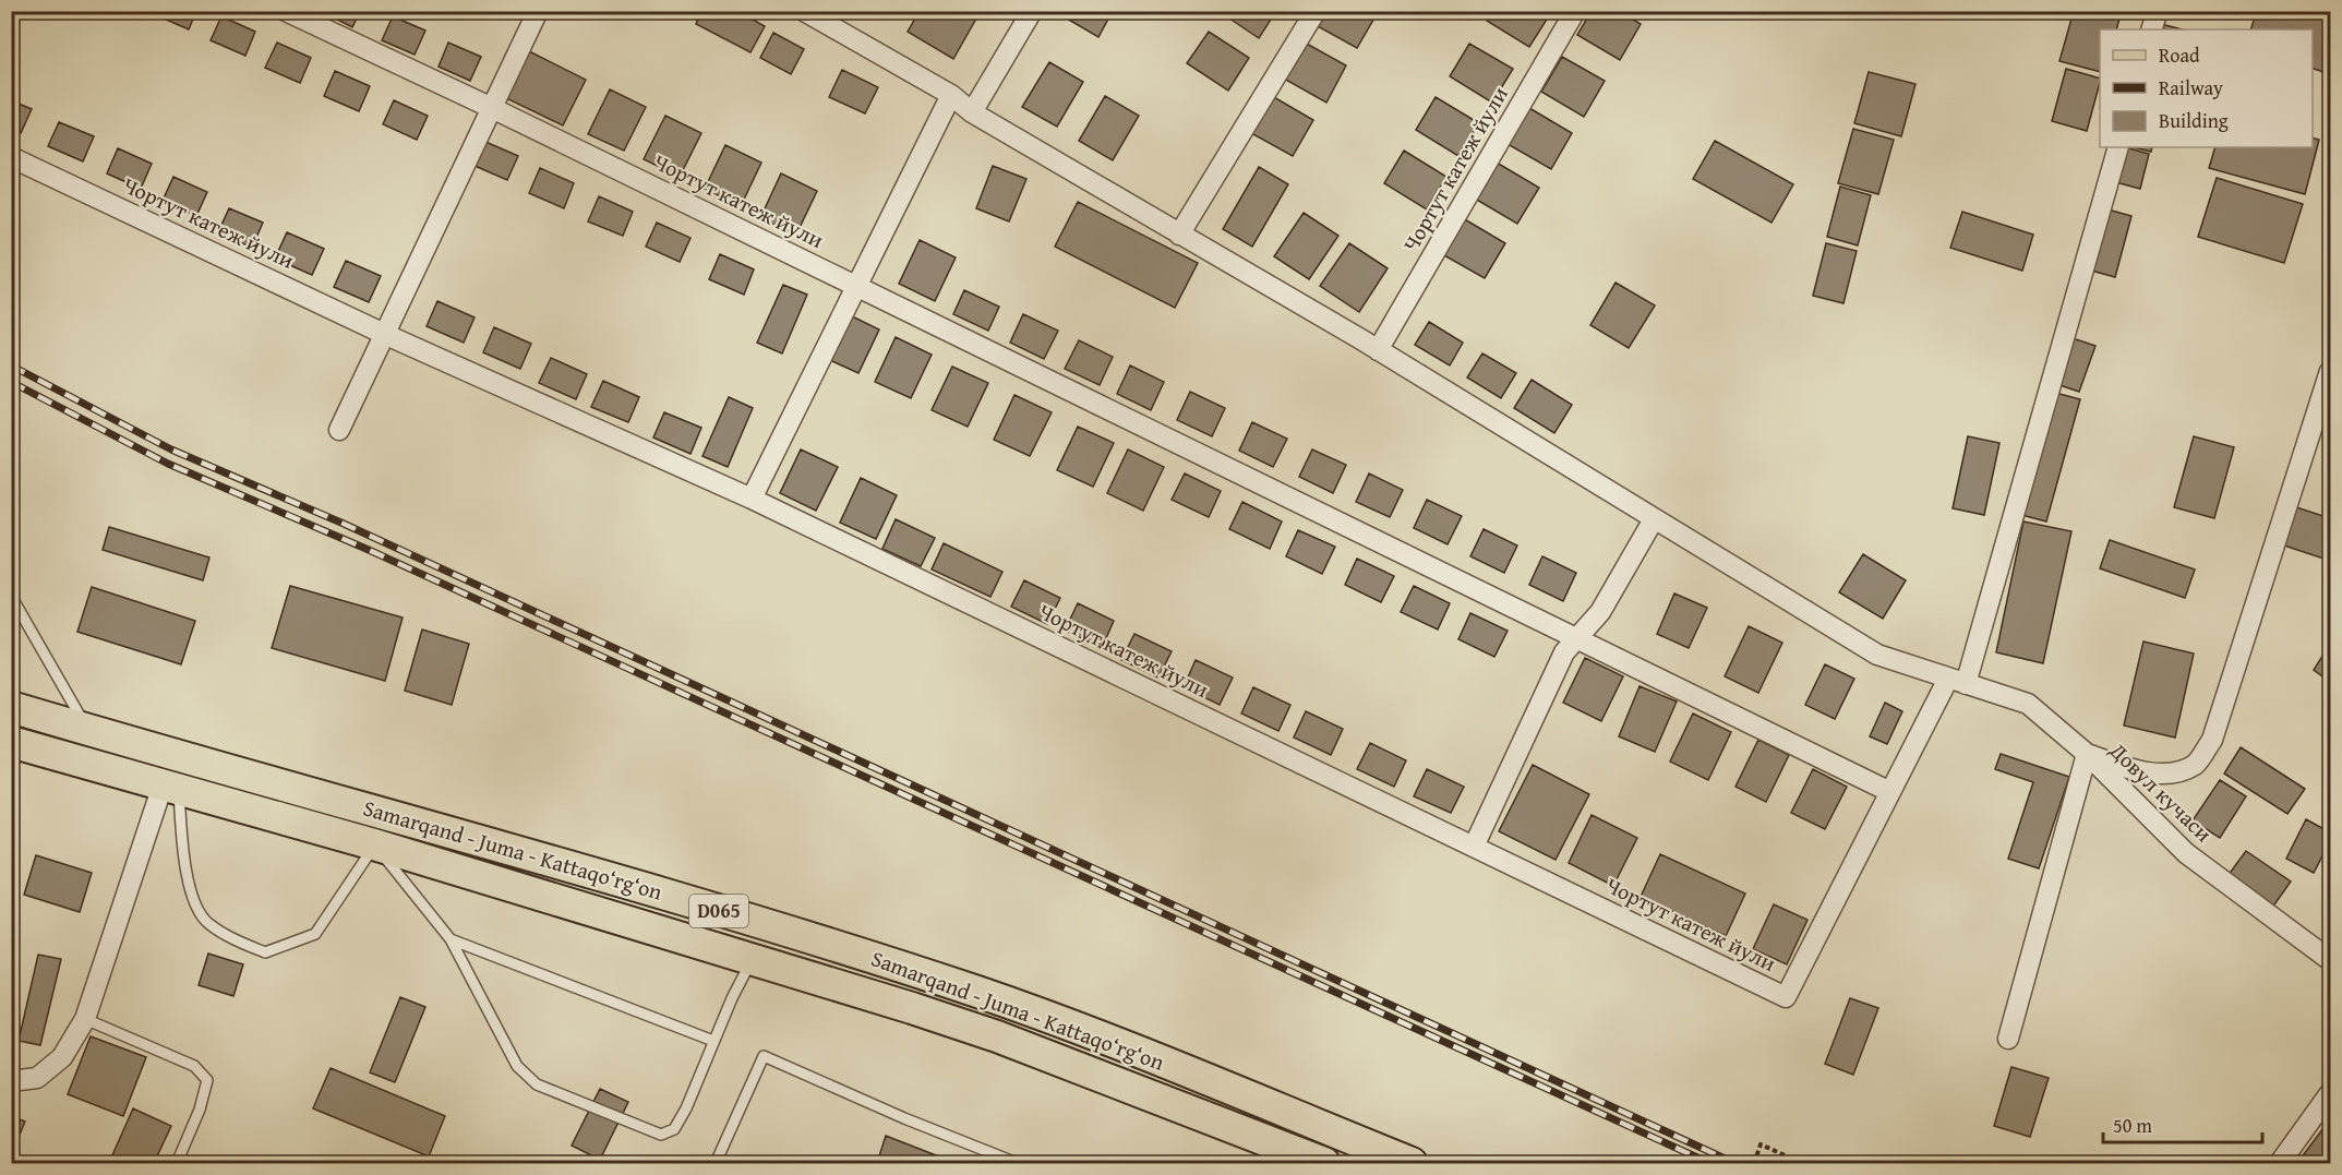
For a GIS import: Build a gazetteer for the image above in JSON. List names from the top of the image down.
{
  "streets": {
    "main road": ["Samarqand - Juma - Kattaqo‘rg‘on", "D065"],
    "street": ["Чортут катеж йули", "Довул кучаси"]
  },
  "crossings": [
    ["Чортут катеж йули", "Довул кучаси"]
  ],
  "legend": ["Road", "Railway", "Building"],
  "scale_bar": "50 m"
}
